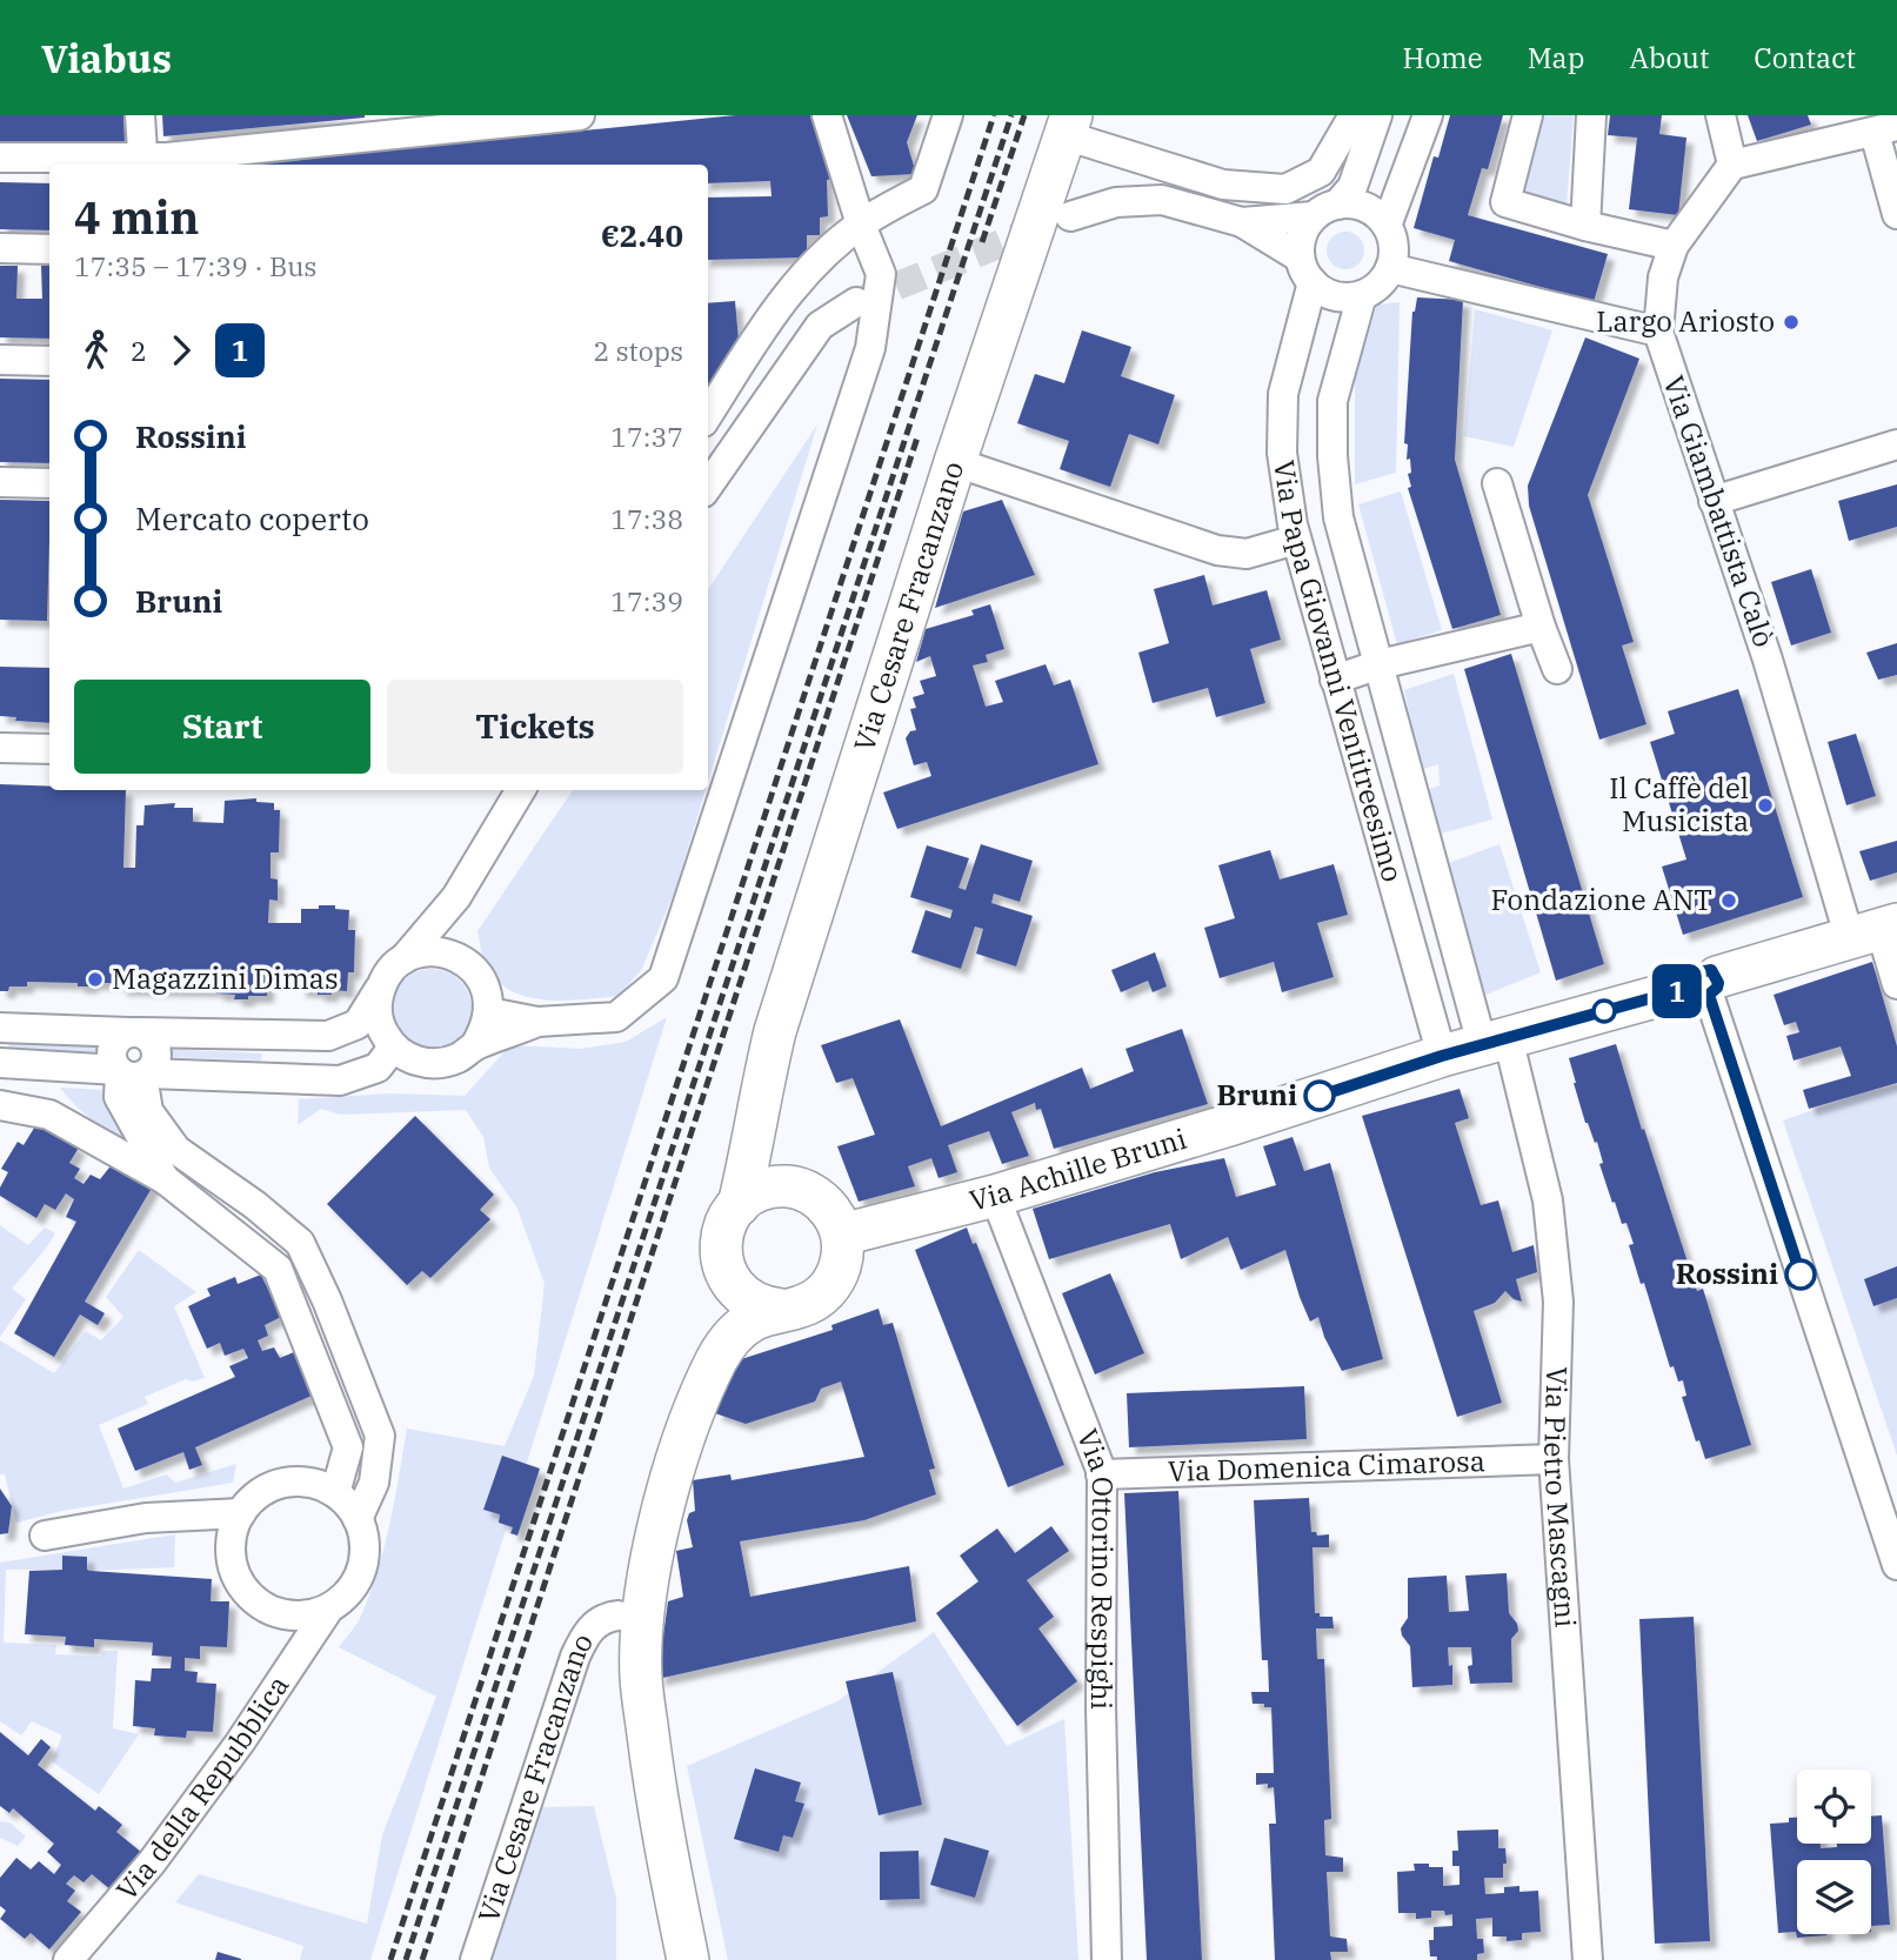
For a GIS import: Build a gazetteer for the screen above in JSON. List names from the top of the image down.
{
  "streets": {
    "street": [
      "Via Giambattista Calò",
      "Via Cesare Fracanzano",
      "Via Papa Giovanni Ventitreesimo",
      "Via Achille Bruni",
      "Via Domenica Cimarosa",
      "Via Pietro Mascagni",
      "Via Ottorino Respighi",
      "Via della Repubblica"
    ]
  },
  "crossings": [
    ["Via Giambattista Calò", "Via Achille Bruni"],
    ["Via Cesare Fracanzano", "Via Achille Bruni"],
    ["Via Papa Giovanni Ventitreesimo", "Via Achille Bruni"],
    ["Via Papa Giovanni Ventitreesimo", "Via Pietro Mascagni"],
    ["Via Achille Bruni", "Via Pietro Mascagni"],
    ["Via Achille Bruni", "Via Ottorino Respighi"],
    ["Via Domenica Cimarosa", "Via Pietro Mascagni"],
    ["Via Domenica Cimarosa", "Via Ottorino Respighi"]
  ],
  "places": [
    "Largo Ariosto",
    "Il Caffè del Musicista",
    "Fondazione ANT",
    "Magazzini Dimas",
    "Bruni",
    "Rossini"
  ],
  "lines": ["bus line 1"],
  "page": {
    "header": "Viabus",
    "nav": [
      "Home",
      "Map",
      "About",
      "Contact"
    ],
    "on_map": "1",
    "heading": ["4 min", "17:35 – 17:39 · Bus", "€2.40"],
    "legs": ["2", "1", "2 stops"],
    "list": [
      {
        "name": "Rossini",
        "value": "17:37"
      },
      {
        "name": "Mercato coperto",
        "value": "17:38"
      },
      {
        "name": "Bruni",
        "value": "17:39"
      }
    ],
    "buttons": ["Start", "Tickets"]
  }
}
